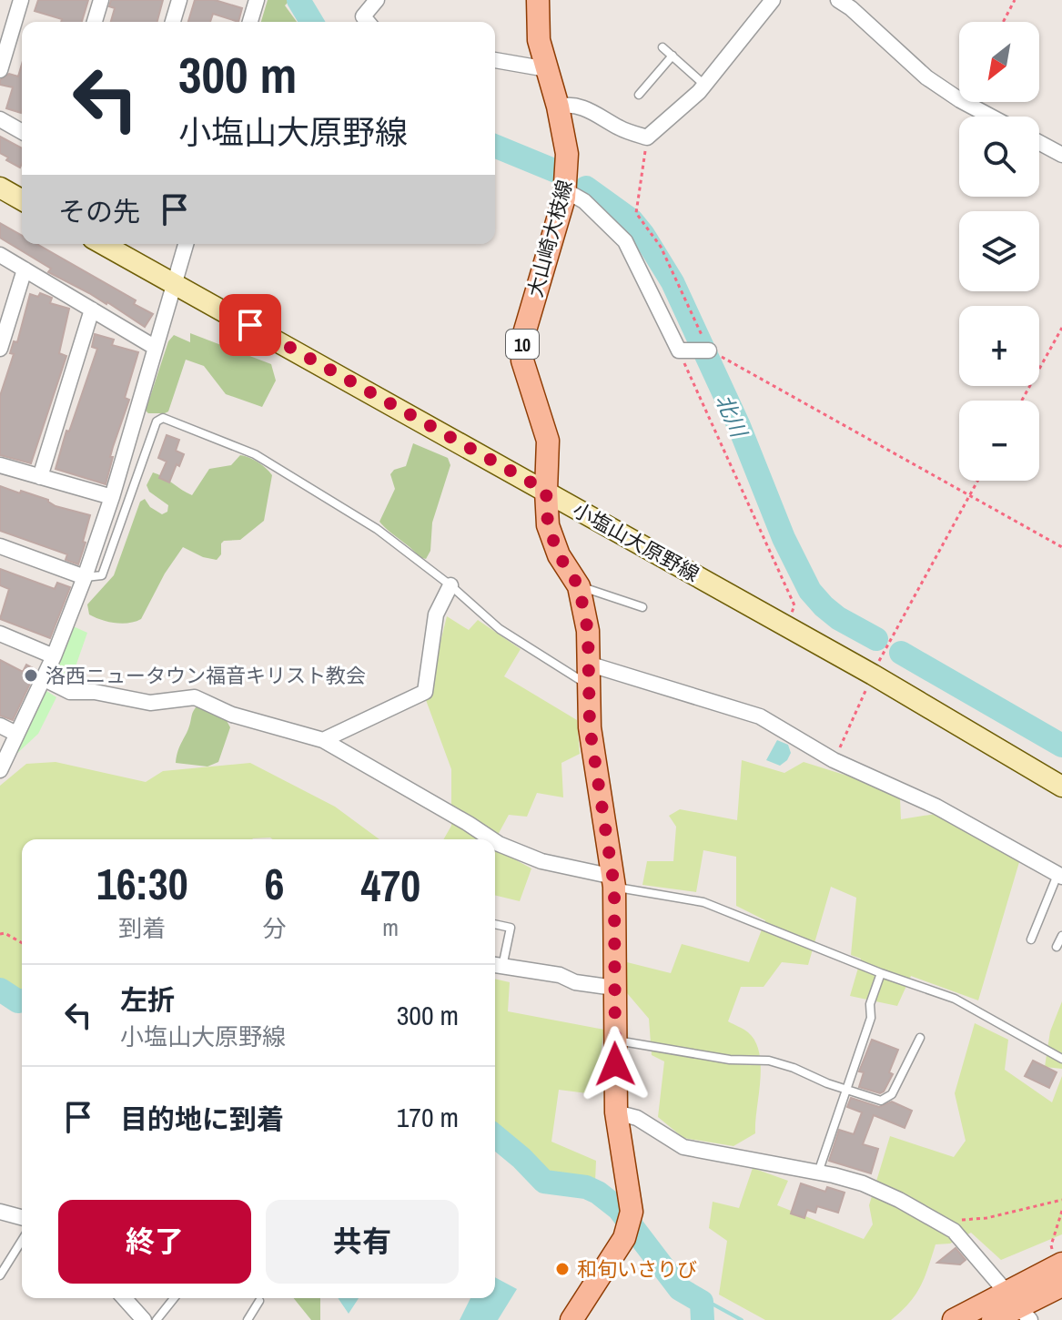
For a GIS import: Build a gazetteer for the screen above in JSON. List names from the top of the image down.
{
  "streets": {
    "main road": ["大山崎大枝線", "10", "小塩山大原野線"]
  },
  "crossings": [
    ["大山崎大枝線", "小塩山大原野線"]
  ],
  "water": ["北川"],
  "places": ["洛西ニュータウン福音キリスト教会", "和旬いさりび"],
  "north": "bottom left",
  "page": {
    "map_buttons": ["+", "−"],
    "turn": ["300 m", "小塩山大原野線"],
    "then": "その先",
    "eta": [
      "16:30",
      "到着",
      "6",
      "分",
      "470",
      "m"
    ],
    "list": [
      {
        "name": "左折",
        "note": "小塩山大原野線",
        "value": "300 m"
      },
      {
        "name": "目的地に到着",
        "value": "170 m"
      }
    ],
    "buttons": ["終了", "共有"]
  }
}
